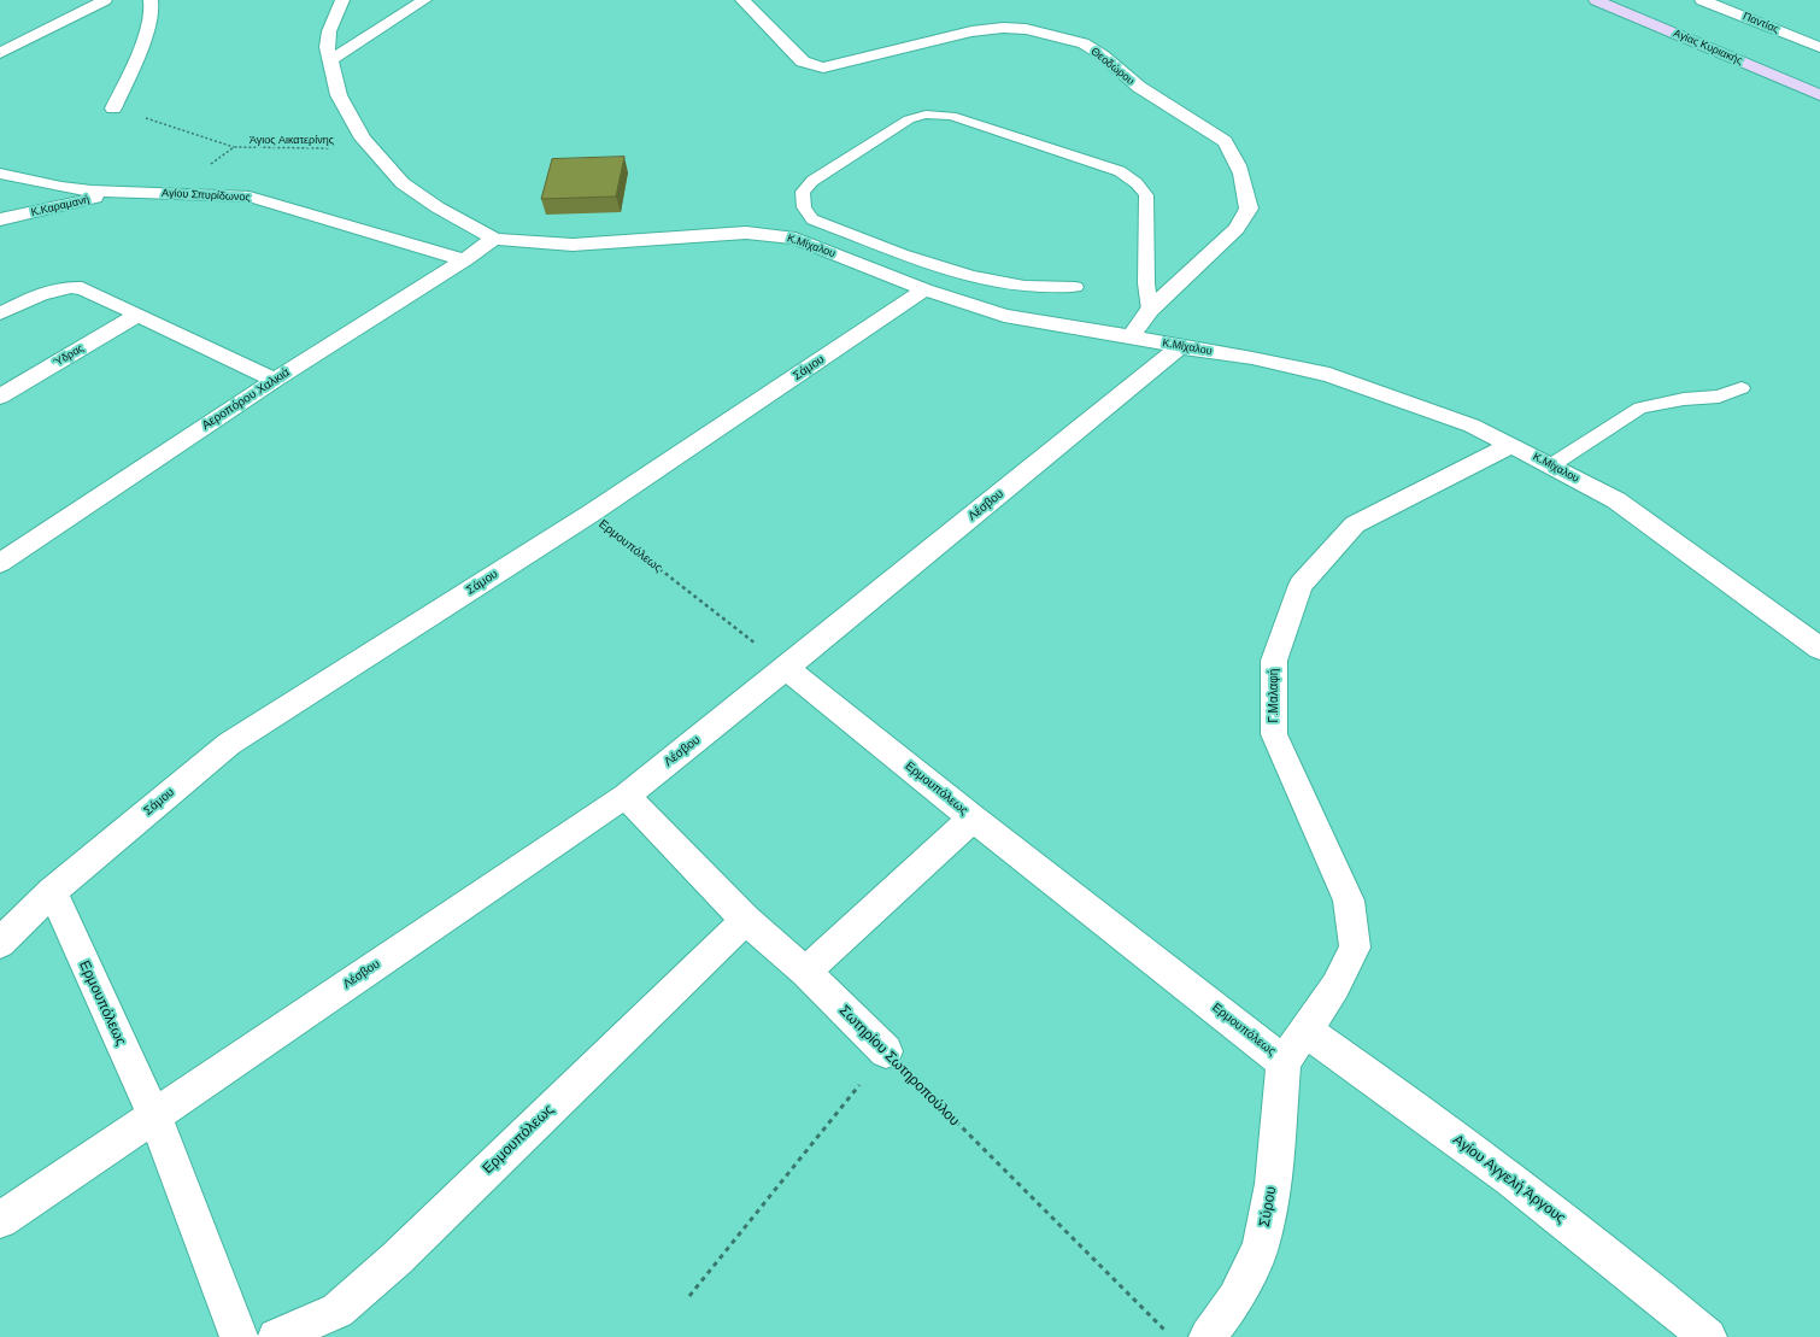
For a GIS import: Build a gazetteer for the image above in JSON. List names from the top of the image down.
{
  "streets": {
    "street": [
      "Παντίας",
      "Αγίας Κυριακής",
      "Θεοδώρου",
      "Αγίου Σπυρίδωνος",
      "Κ.Καραμανή",
      "Κ.Μίχαλου",
      "Ύδρας",
      "Σάμου",
      "Αεροπόρου Χαλκιά",
      "Λέσβου",
      "Ερμουπόλεως",
      "Γ.Μαλαφή",
      "Σωτηρίου Σωτηροπούλου",
      "Αγίου Αγγελή Άργους",
      "Σύρου"
    ],
    "path": ["Άγιος Αικατερίνης"]
  },
  "crossings": [
    ["Θεοδώρου", "Κ.Μίχαλου"],
    ["Άγιος Αικατερίνης", "Αγίου Σπυρίδωνος"],
    ["Αγίου Σπυρίδωνος", "Κ.Καραμανή"],
    ["Αγίου Σπυρίδωνος", "Αεροπόρου Χαλκιά"],
    ["Κ.Μίχαλου", "Σάμου"],
    ["Κ.Μίχαλου", "Αεροπόρου Χαλκιά"],
    ["Κ.Μίχαλου", "Λέσβου"],
    ["Κ.Μίχαλου", "Γ.Μαλαφή"],
    ["Σάμου", "Ερμουπόλεως"],
    ["Λέσβου", "Ερμουπόλεως"],
    ["Λέσβου", "Σωτηρίου Σωτηροπούλου"],
    ["Ερμουπόλεως", "Γ.Μαλαφή"],
    ["Ερμουπόλεως", "Σωτηρίου Σωτηροπούλου"],
    ["Ερμουπόλεως", "Σύρου"],
    ["Γ.Μαλαφή", "Αγίου Αγγελή Άργους"],
    ["Γ.Μαλαφή", "Σύρου"]
  ]
}
